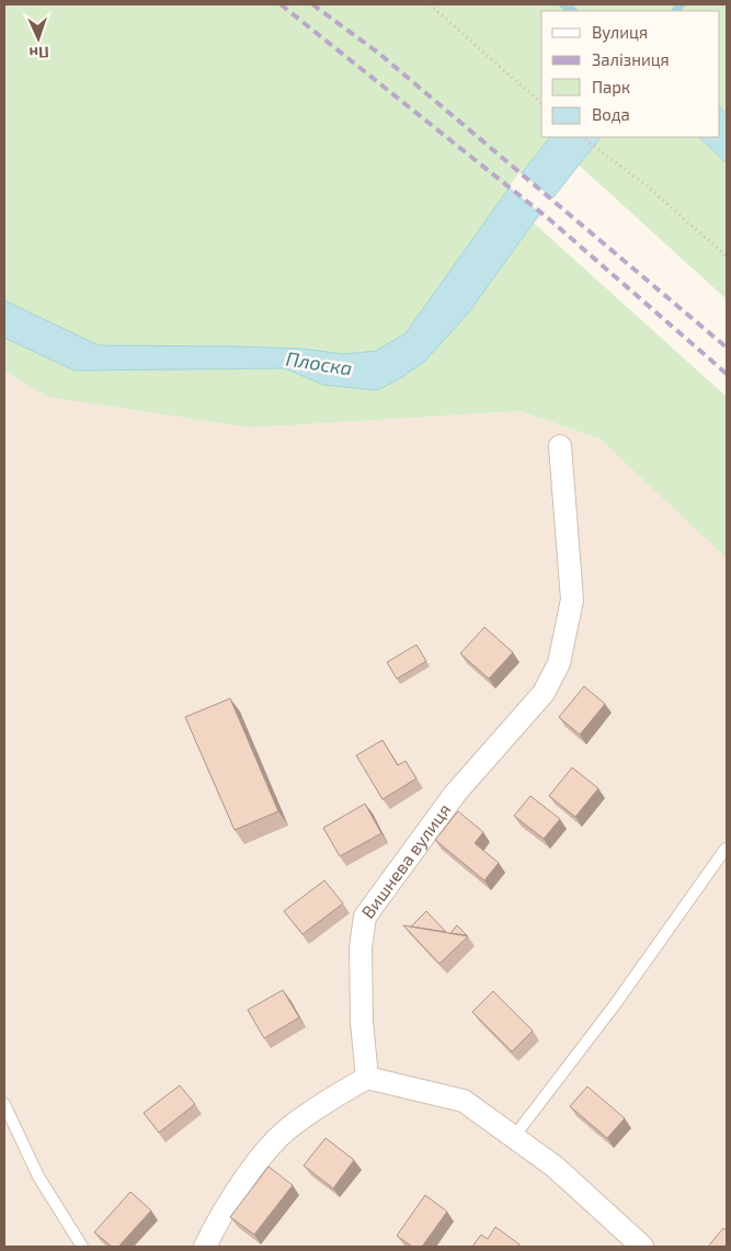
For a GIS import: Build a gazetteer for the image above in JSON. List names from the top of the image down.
{
  "streets": {
    "street": ["Вишнева вулиця"]
  },
  "water": ["Плоска"],
  "legend": [
    "Вулиця",
    "Залізниця",
    "Парк",
    "Вода"
  ],
  "north": "bottom"
}
